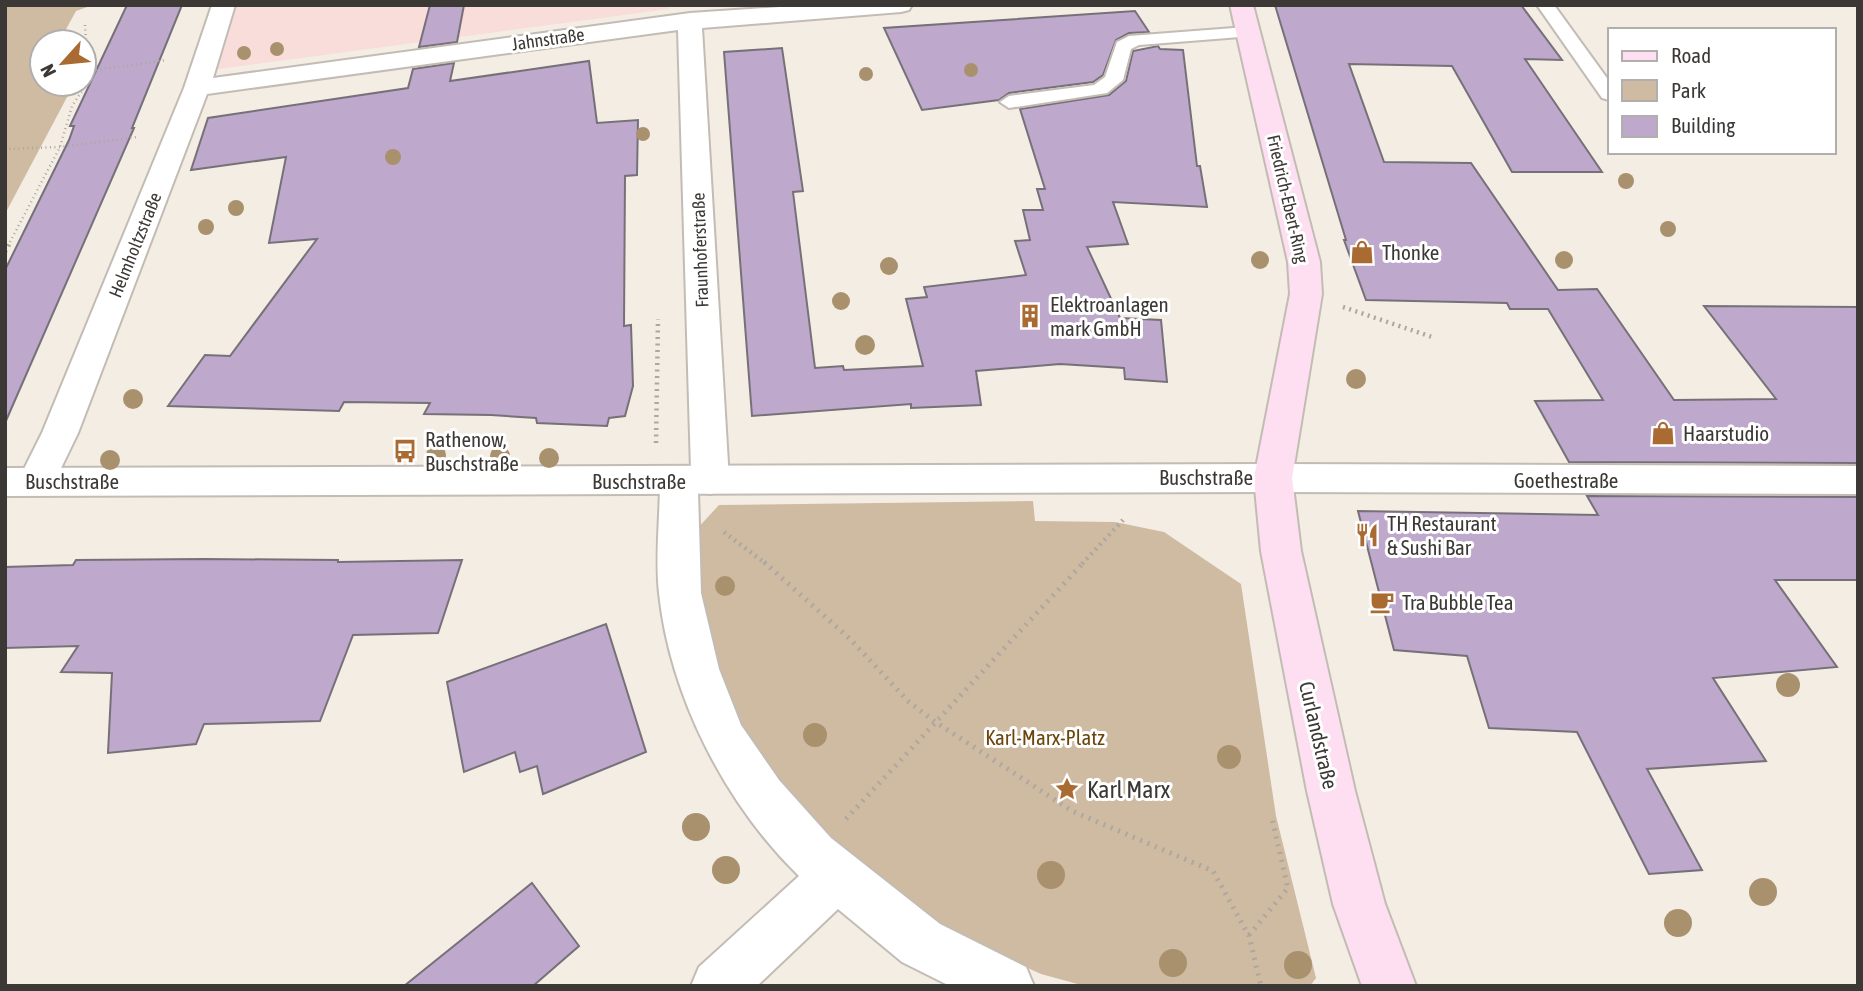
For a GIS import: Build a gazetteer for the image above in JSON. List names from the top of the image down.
{
  "streets": {
    "main road": ["Friedrich-Ebert-Ring", "Curlandstraße"],
    "street": [
      "Jahnstraße",
      "Helmholtzstraße",
      "Fraunhoferstraße",
      "Buschstraße",
      "Goethestraße"
    ]
  },
  "crossings": [
    ["Jahnstraße", "Helmholtzstraße"],
    ["Jahnstraße", "Fraunhoferstraße"],
    ["Friedrich-Ebert-Ring", "Buschstraße"],
    ["Friedrich-Ebert-Ring", "Goethestraße"],
    ["Friedrich-Ebert-Ring", "Curlandstraße"],
    ["Helmholtzstraße", "Buschstraße"],
    ["Fraunhoferstraße", "Buschstraße"],
    ["Buschstraße", "Goethestraße"],
    ["Buschstraße", "Curlandstraße"],
    ["Goethestraße", "Curlandstraße"]
  ],
  "parks": ["Karl-Marx-Platz"],
  "places": {
    "shop": ["Thonke", "Haarstudio"],
    "building": ["Elektroanlagen mark GmbH"],
    "bus stop": ["Rathenow, Buschstraße"],
    "restaurant": ["TH Restaurant & Sushi Bar"],
    "cafe": ["Tra Bubble Tea"],
    "place": ["Karl Marx"]
  },
  "legend": ["Road", "Park", "Building"],
  "north": "bottom left"
}
